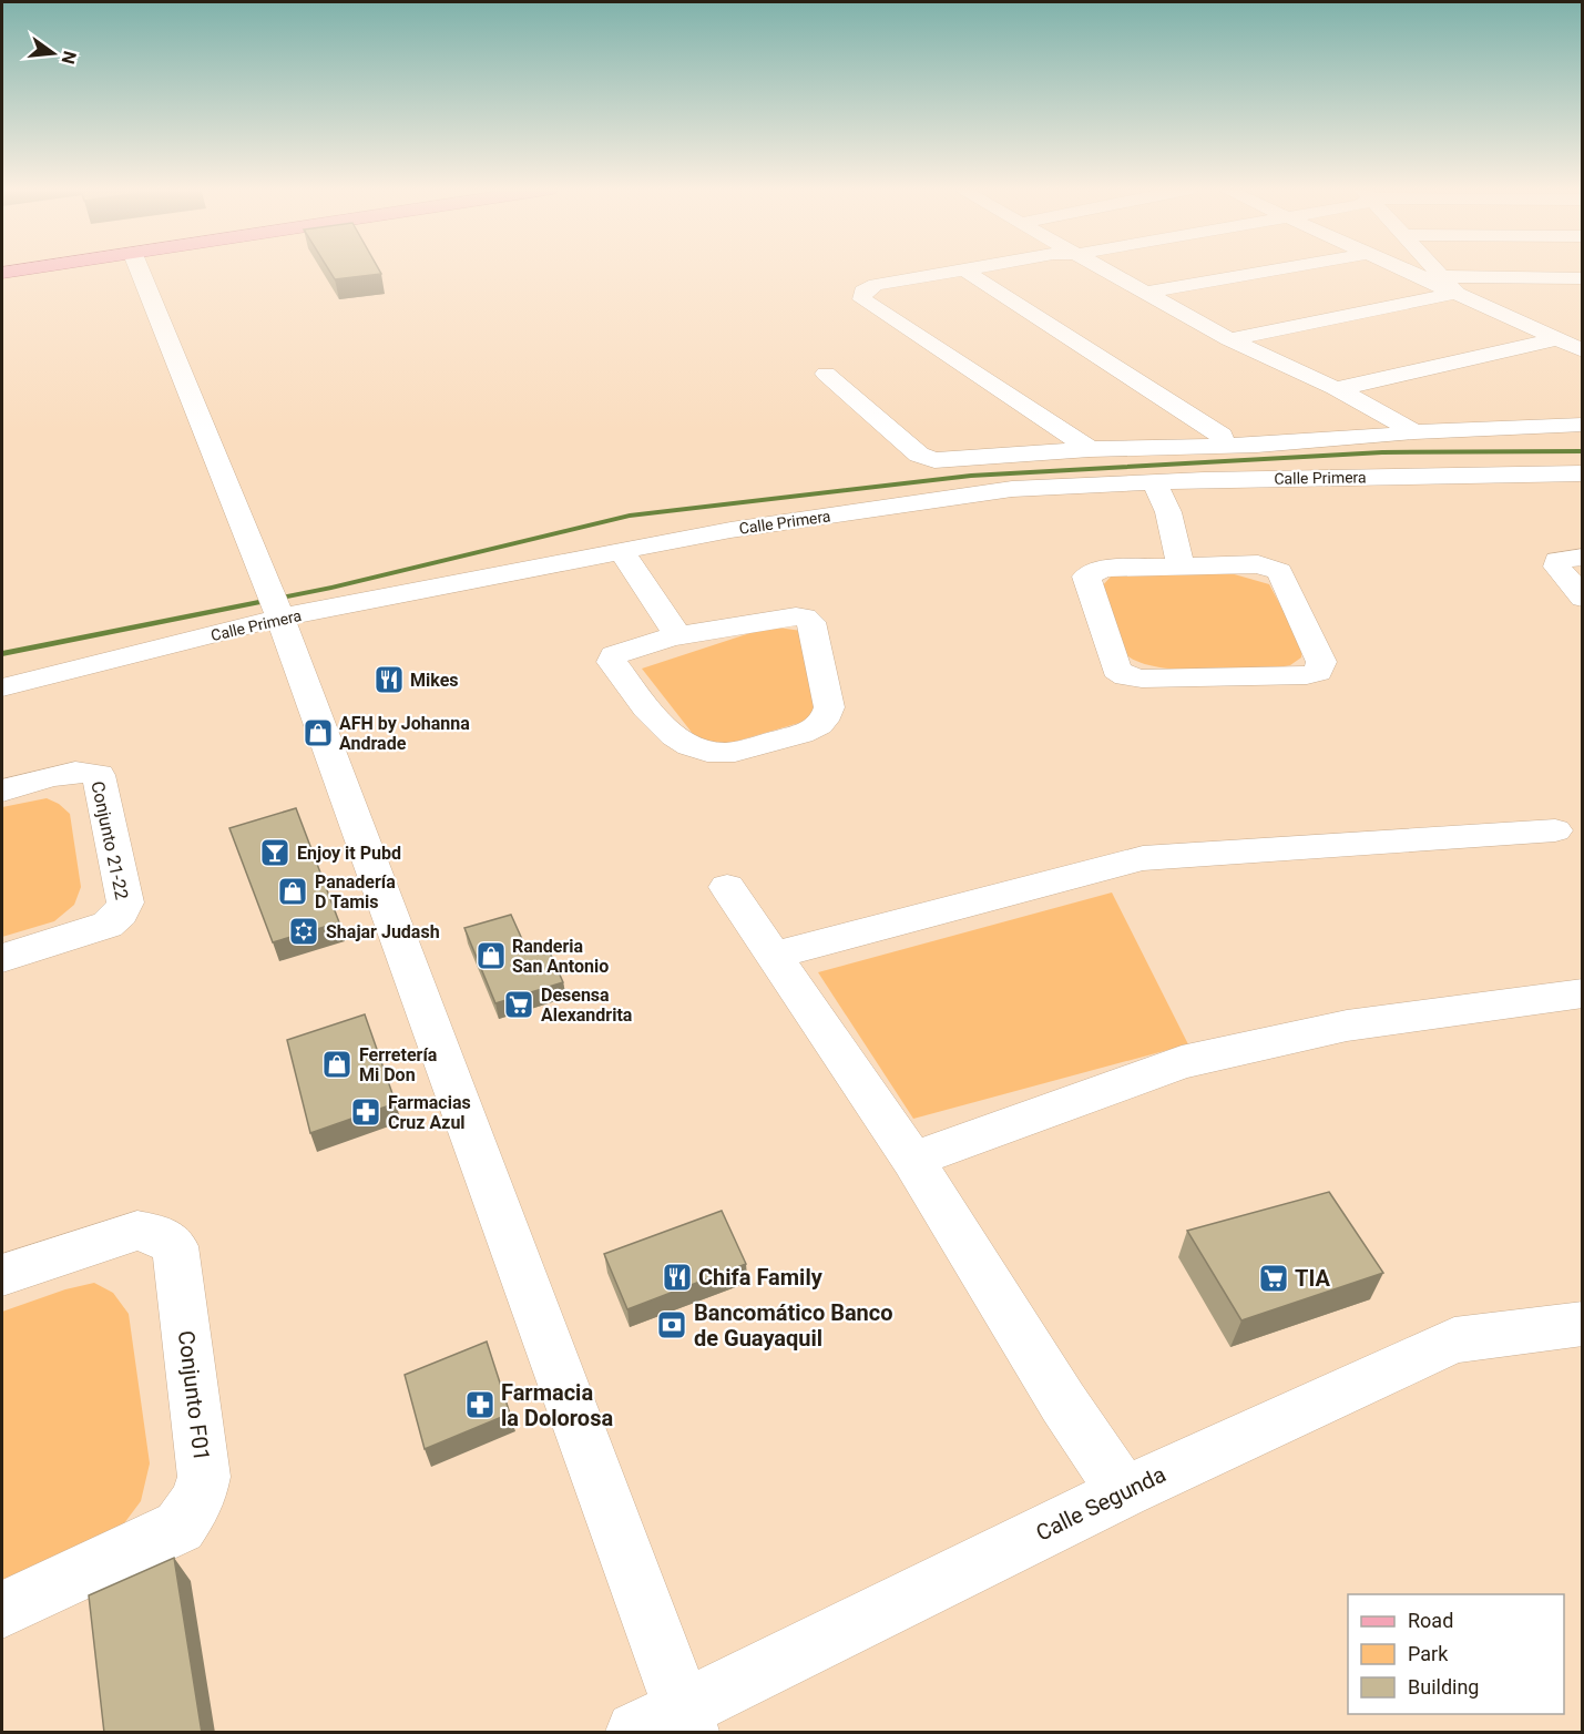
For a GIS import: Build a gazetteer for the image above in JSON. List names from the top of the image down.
{
  "streets": {
    "street": [
      "Calle Primera",
      "Conjunto 21-22",
      "Conjunto F01",
      "Calle Segunda"
    ]
  },
  "places": {
    "restaurant": ["Mikes", "Chifa Family"],
    "shop": [
      "AFH by Johanna Andrade",
      "Panadería D Tamis",
      "Randeria San Antonio",
      "Ferretería Mi Don"
    ],
    "bar": ["Enjoy it Pubd"],
    "synagogue": ["Shajar Judash"],
    "supermarket": ["Desensa Alexandrita", "TIA"],
    "pharmacy": ["Farmacias Cruz Azul", "Farmacia la Dolorosa"],
    "bank": ["Bancomático Banco de Guayaquil"]
  },
  "legend": ["Road", "Park", "Building"],
  "north": "right"
}
